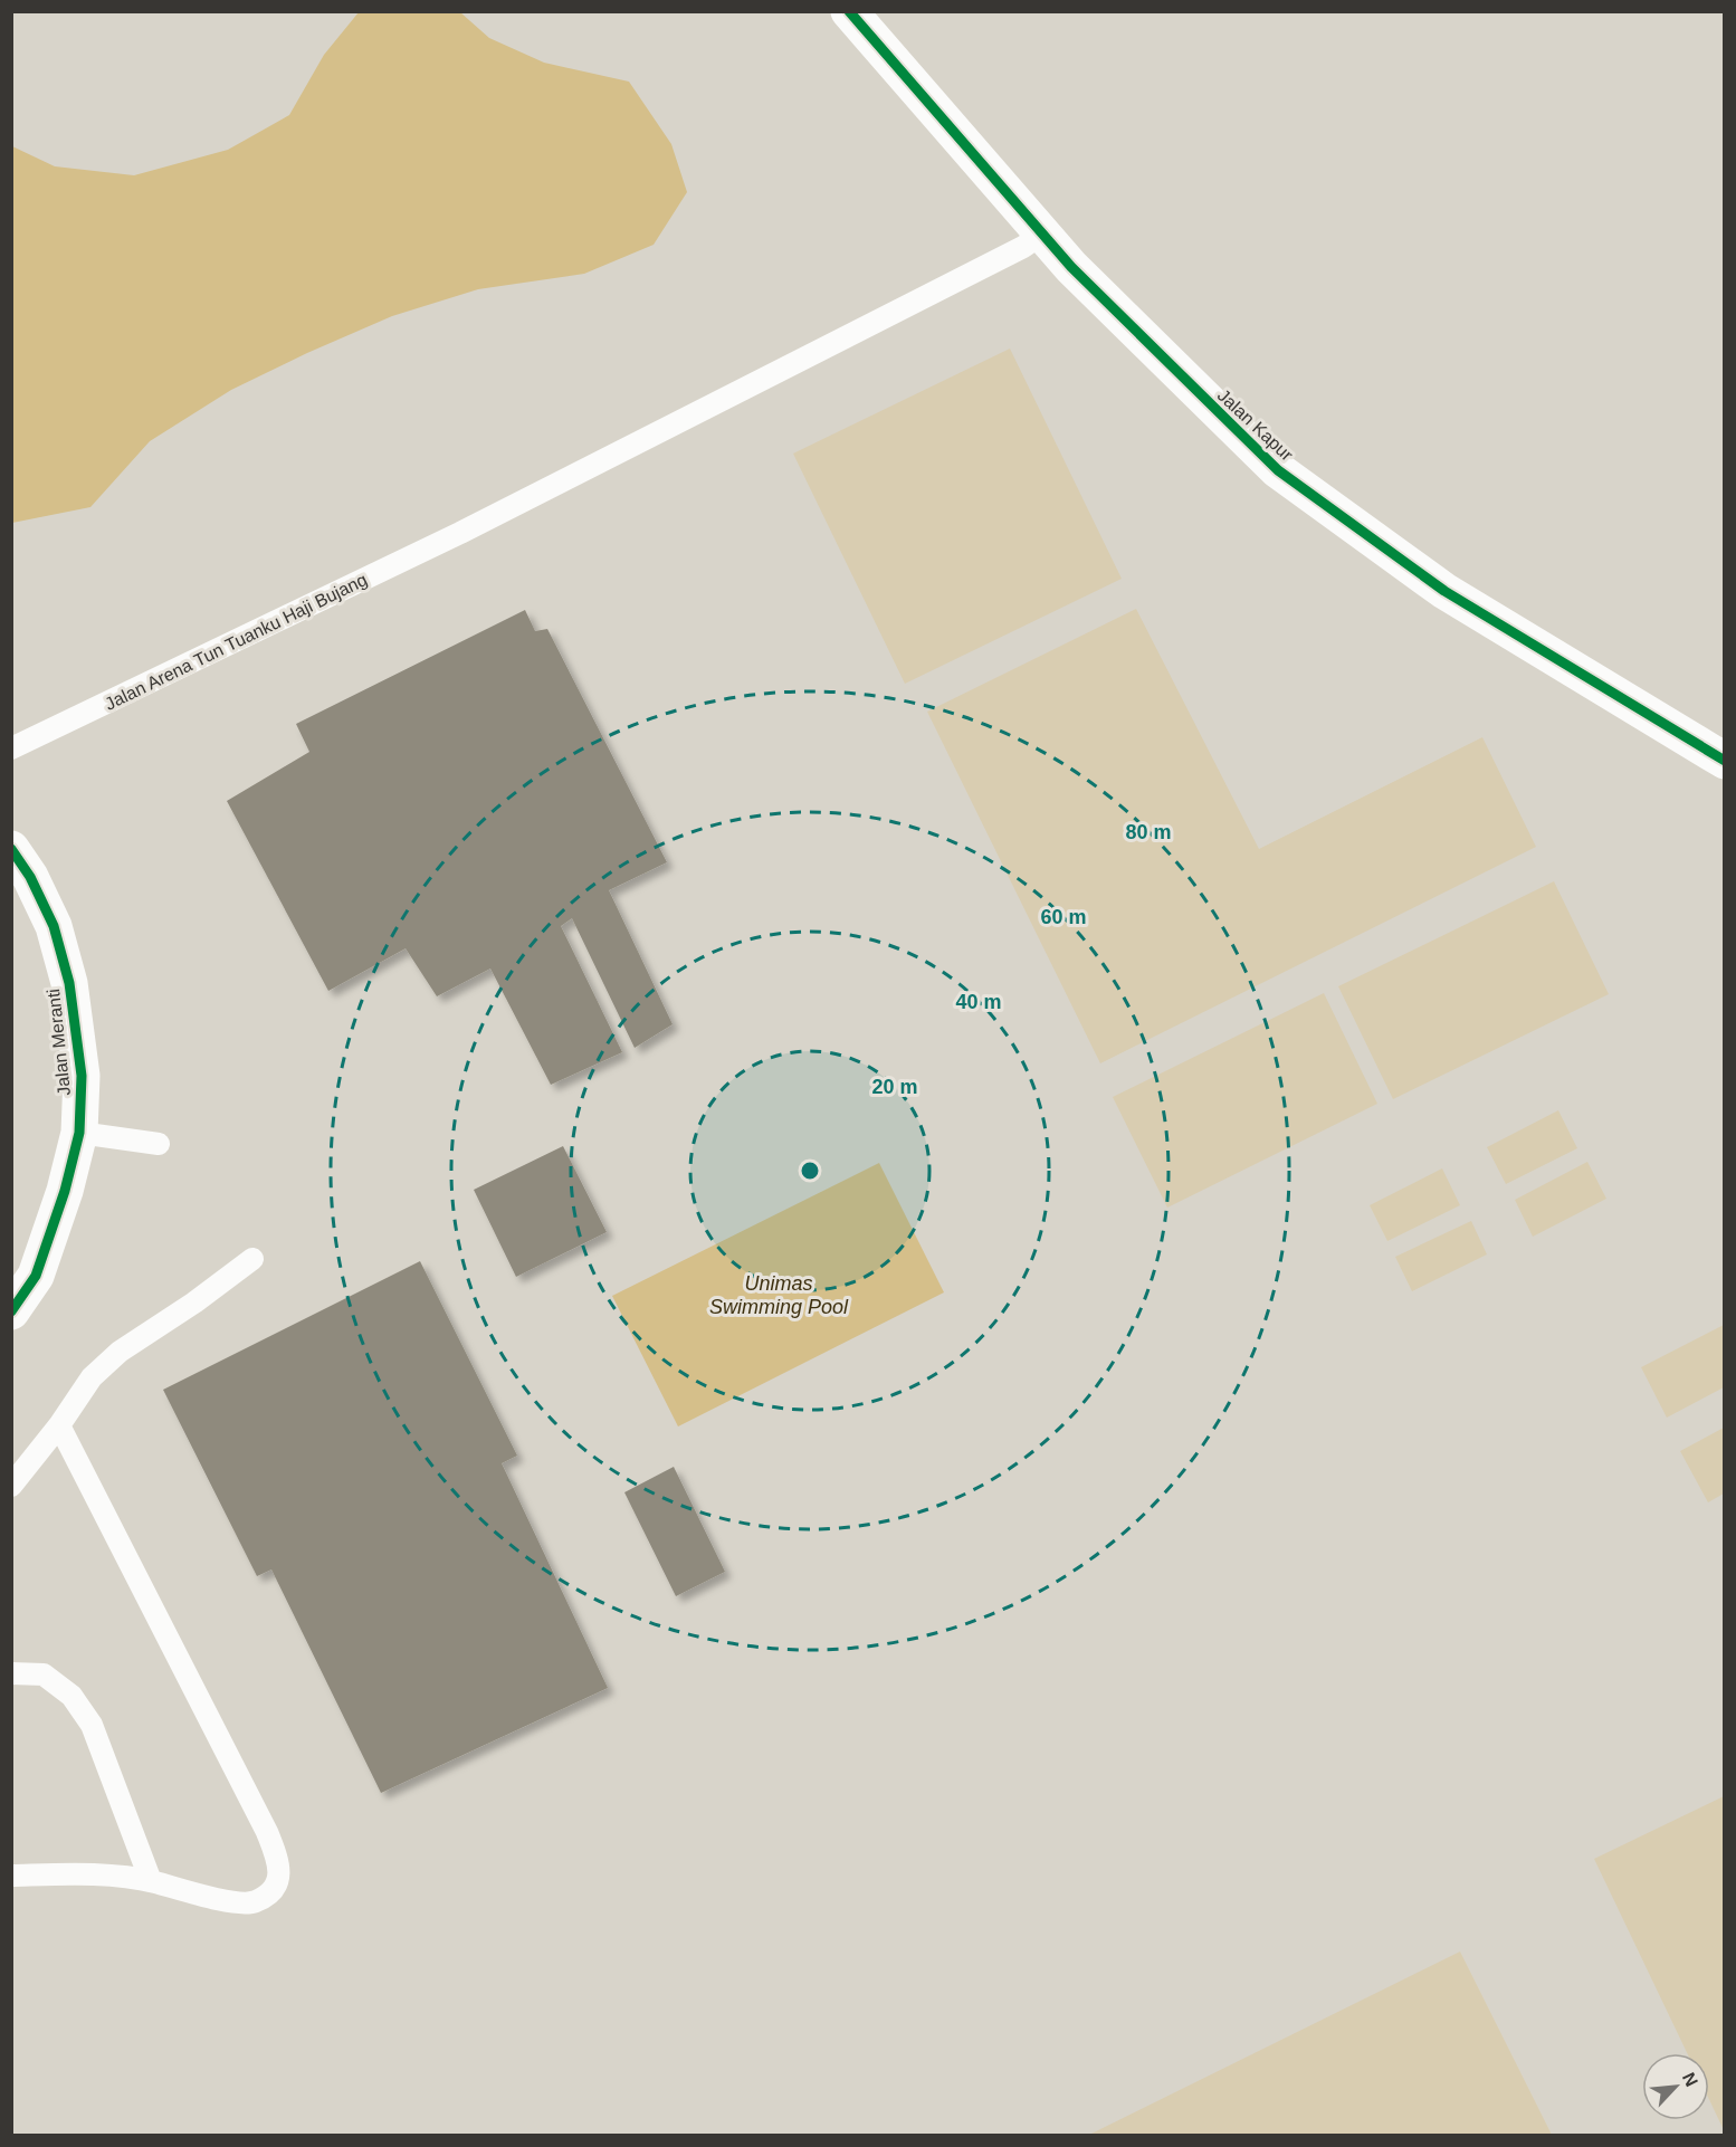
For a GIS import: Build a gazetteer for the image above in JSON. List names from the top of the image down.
{
  "streets": {
    "street": ["Jalan Kapur", "Jalan Meranti"],
    "lane": ["Jalan Arena Tun Tuanku Haji Bujang"]
  },
  "crossings": [
    ["Jalan Kapur", "Jalan Arena Tun Tuanku Haji Bujang"]
  ],
  "water": ["Unimas Swimming Pool"],
  "north": "top right",
  "rings": [
    "80 m",
    "60 m",
    "40 m",
    "20 m"
  ]
}
